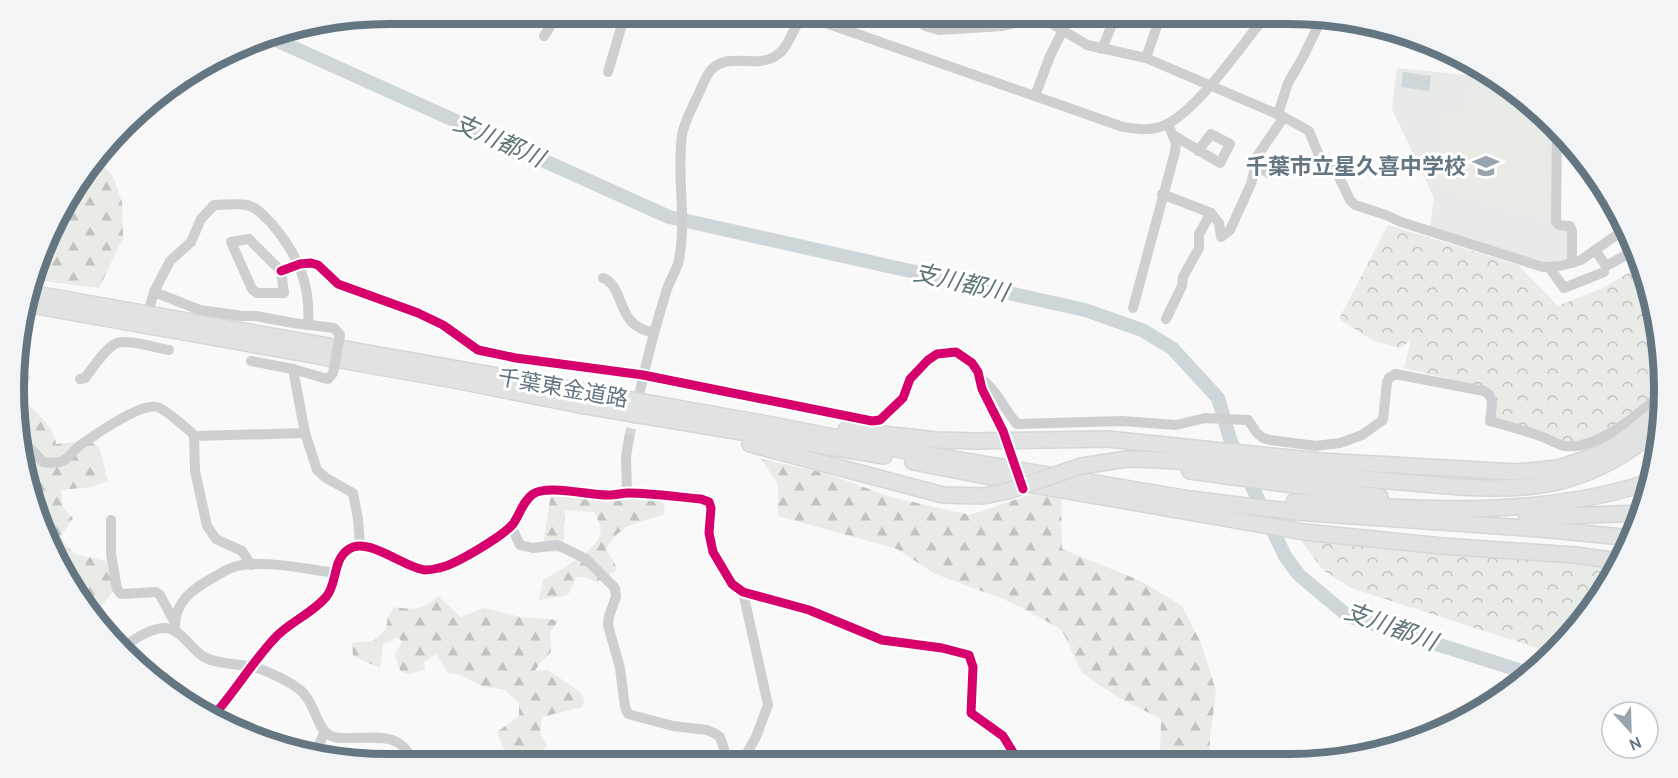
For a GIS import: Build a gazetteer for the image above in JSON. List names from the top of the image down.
{
  "streets": {
    "highway": ["千葉東金道路"]
  },
  "water": ["支川都川"],
  "places": {
    "school or university": ["千葉市立星久喜中学校"]
  },
  "north": "bottom"
}
